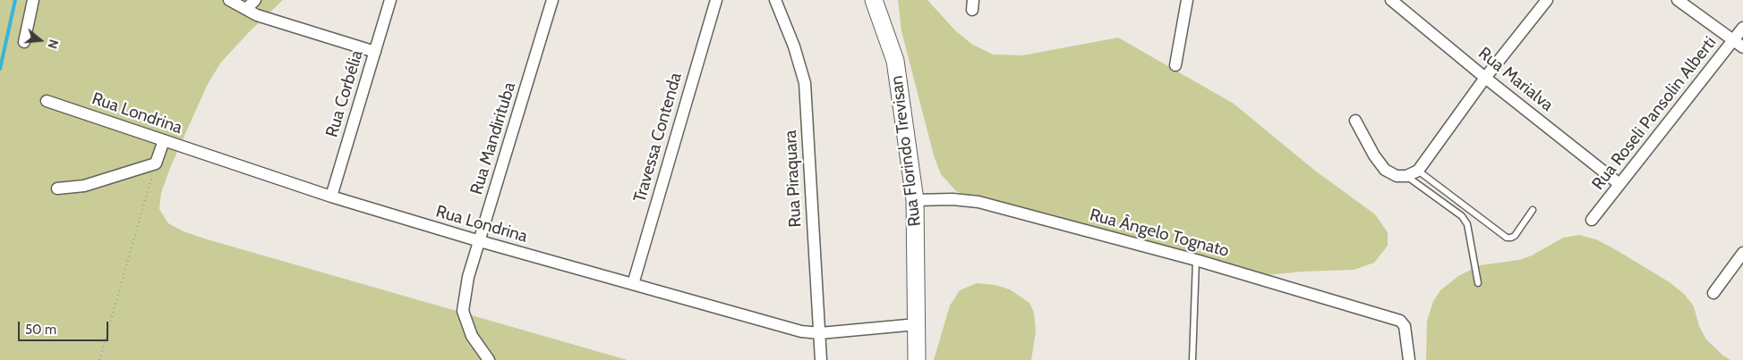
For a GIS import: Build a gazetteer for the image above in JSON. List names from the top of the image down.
{
  "streets": {
    "street": [
      "Rua Marialva",
      "Rua Corbélia",
      "Rua Londrina",
      "Rua Roseli Pansolin Alberti",
      "Travessa Contenda",
      "Rua Mandirituba",
      "Rua Florindo Trevisan",
      "Rua Piraquara",
      "Rua Ângelo Tognato"
    ]
  },
  "crossings": [
    ["Rua Marialva", "Rua Roseli Pansolin Alberti"],
    ["Rua Corbélia", "Rua Londrina"],
    ["Rua Londrina", "Travessa Contenda"],
    ["Rua Londrina", "Rua Mandirituba"],
    ["Rua Londrina", "Rua Florindo Trevisan"],
    ["Rua Londrina", "Rua Piraquara"],
    ["Rua Florindo Trevisan", "Rua Ângelo Tognato"]
  ],
  "scale_bar": "50 m",
  "north": "right"
}
